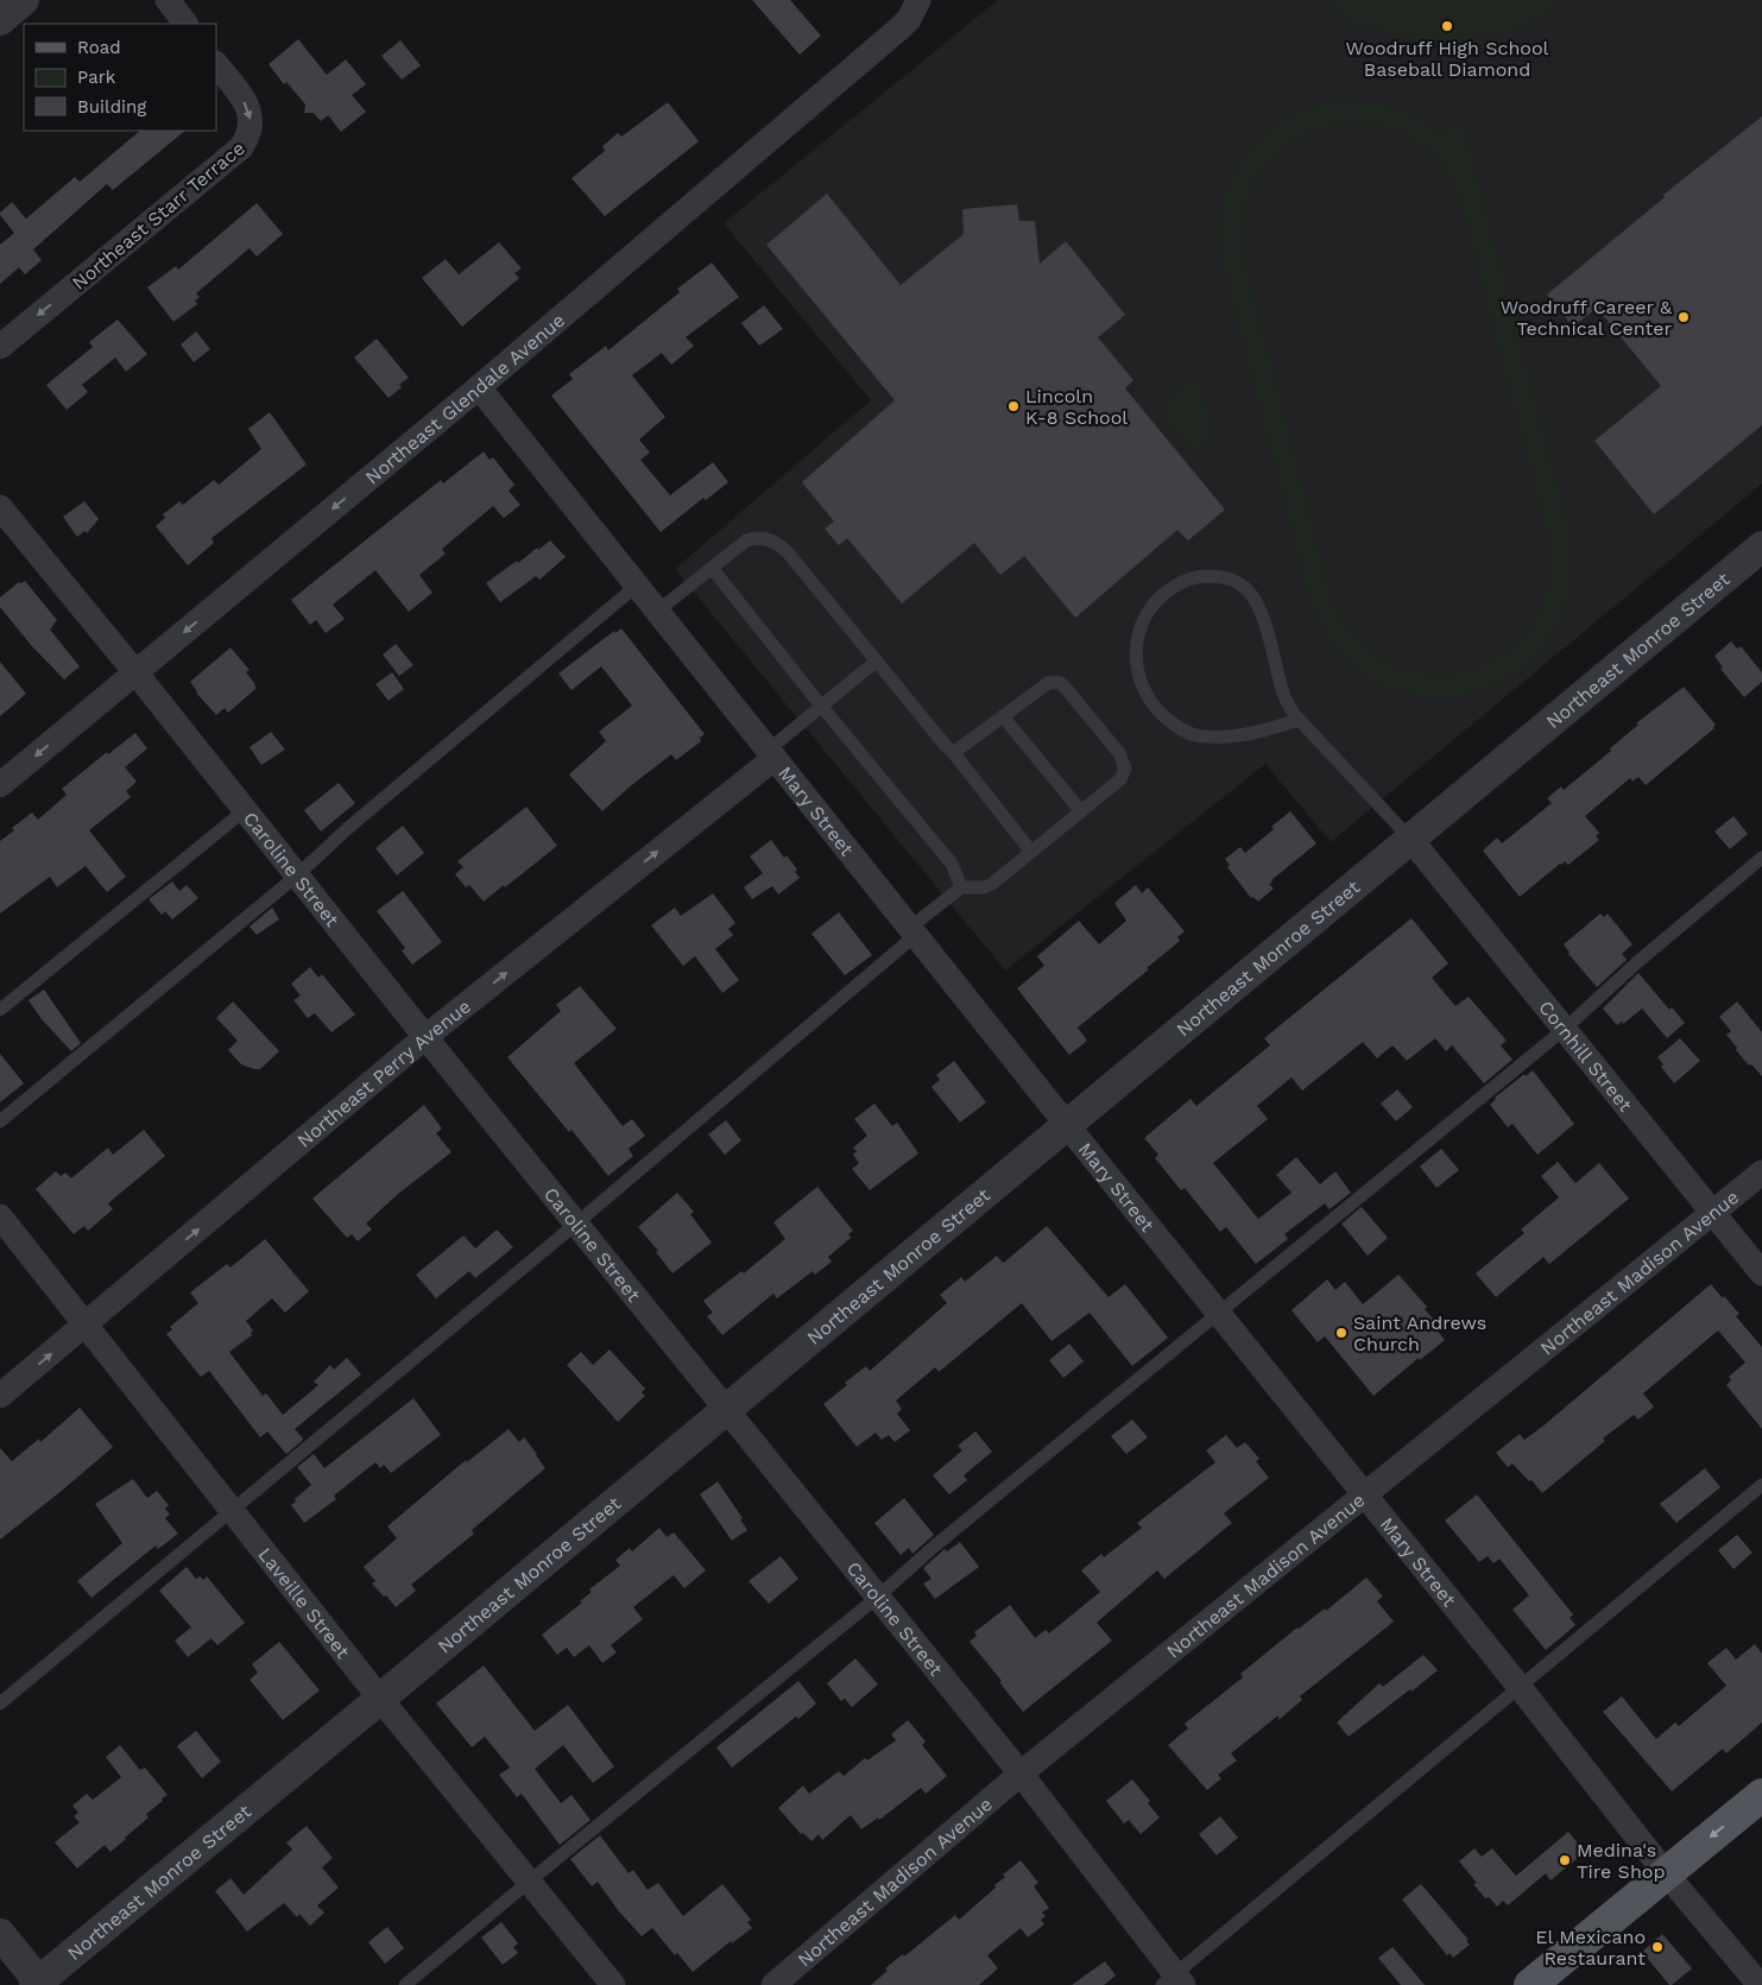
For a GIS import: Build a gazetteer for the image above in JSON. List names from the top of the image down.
{
  "streets": {
    "street": [
      "Northeast Starr Terrace",
      "Northeast Glendale Avenue",
      "Northeast Monroe Street",
      "Mary Street",
      "Caroline Street",
      "Cornhill Street",
      "Northeast Perry Avenue",
      "Northeast Madison Avenue",
      "Laveille Street"
    ]
  },
  "crossings": [
    ["Northeast Glendale Avenue", "Mary Street"],
    ["Northeast Glendale Avenue", "Caroline Street"],
    ["Northeast Monroe Street", "Mary Street"],
    ["Northeast Monroe Street", "Caroline Street"],
    ["Northeast Monroe Street", "Cornhill Street"],
    ["Northeast Monroe Street", "Laveille Street"],
    ["Mary Street", "Northeast Perry Avenue"],
    ["Mary Street", "Northeast Madison Avenue"],
    ["Caroline Street", "Northeast Perry Avenue"],
    ["Caroline Street", "Northeast Madison Avenue"],
    ["Cornhill Street", "Northeast Madison Avenue"],
    ["Northeast Perry Avenue", "Laveille Street"]
  ],
  "one_way": ["Northeast Starr Terrace", "Northeast Glendale Avenue", "Northeast Perry Avenue"],
  "places": [
    "Woodruff High School Baseball Diamond",
    "Woodruff Career & Technical Center",
    "Lincoln K-8 School",
    "Saint Andrews Church",
    "Medina's Tire Shop",
    "El Mexicano Restaurant"
  ],
  "legend": ["Road", "Park", "Building"]
}
